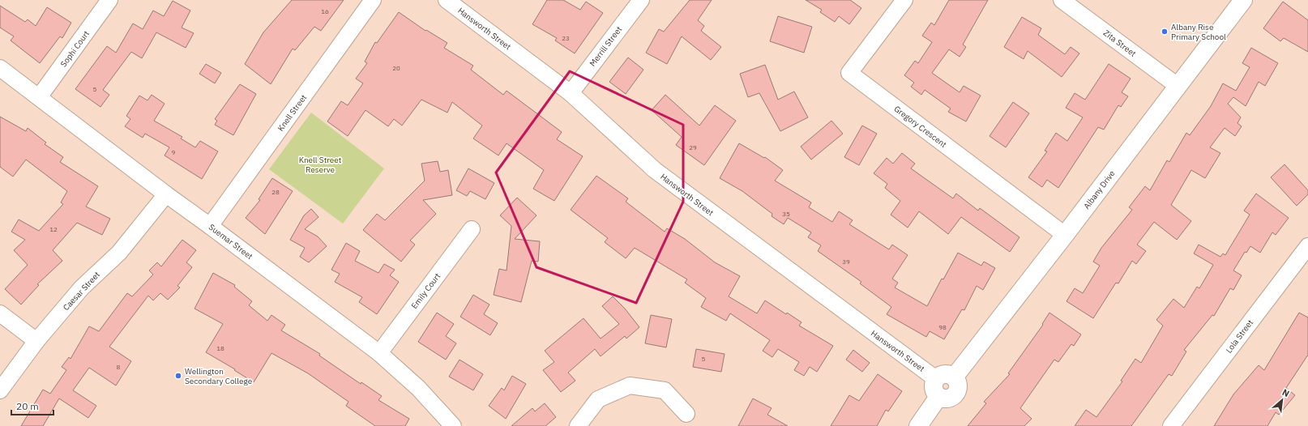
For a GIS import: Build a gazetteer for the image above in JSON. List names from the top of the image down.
{
  "streets": {
    "street": [
      "Hansworth Street",
      "Zita Street",
      "Merrill Street",
      "Sophi Court",
      "Knell Street",
      "Gregory Crescent",
      "Albany Drive",
      "Suemar Street",
      "Caesar Street",
      "Emily Court",
      "Lola Street"
    ]
  },
  "crossings": [
    ["Hansworth Street", "Merrill Street"],
    ["Hansworth Street", "Albany Drive"],
    ["Zita Street", "Albany Drive"],
    ["Sophi Court", "Suemar Street"],
    ["Knell Street", "Suemar Street"],
    ["Gregory Crescent", "Albany Drive"],
    ["Suemar Street", "Caesar Street"],
    ["Suemar Street", "Emily Court"]
  ],
  "parks": ["Knell Street Reserve"],
  "places": ["Albany Rise Primary School", "Wellington Secondary College"],
  "house_numbers": [
    "16",
    "23",
    "20",
    "5",
    "29",
    "9",
    "28",
    "35",
    "12",
    "39",
    "98",
    "18",
    "5",
    "8"
  ],
  "scale_bar": "20 m",
  "north": "top right"
}
